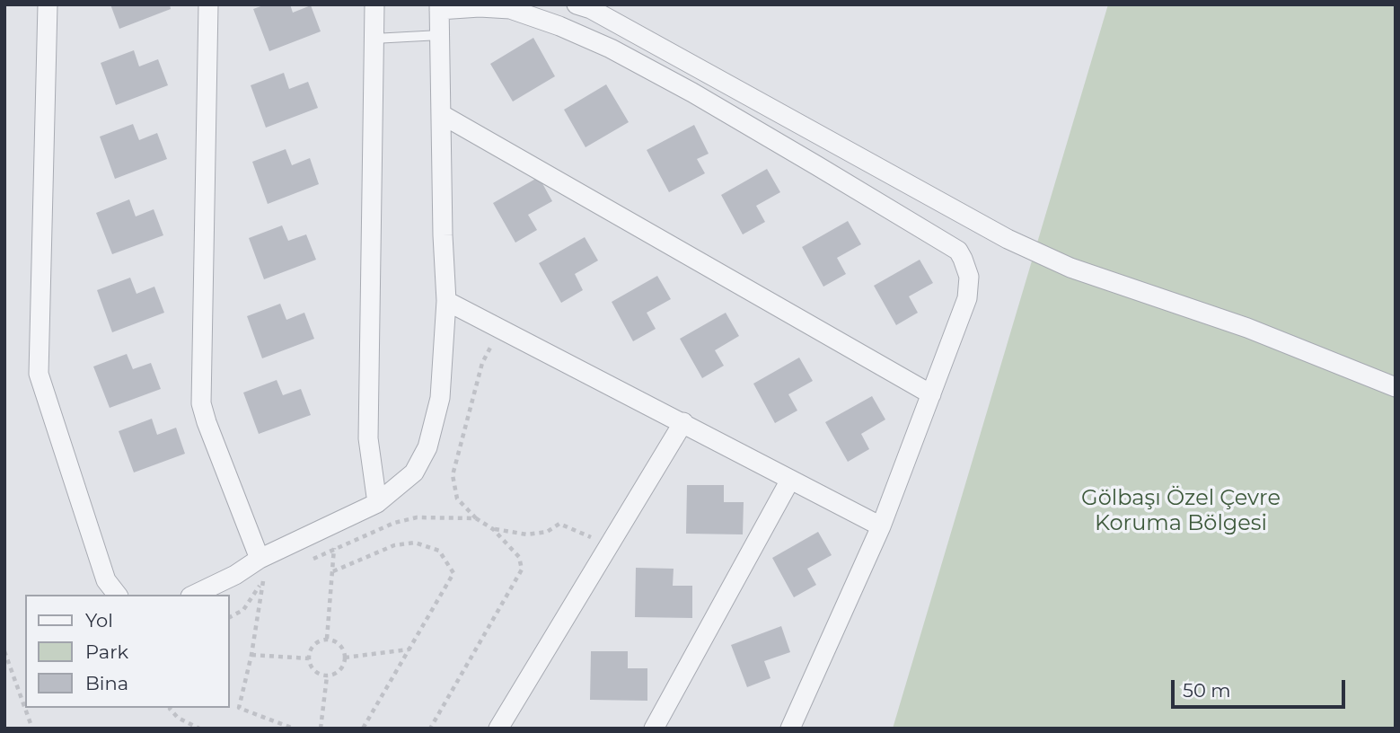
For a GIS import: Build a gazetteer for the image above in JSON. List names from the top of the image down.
{
  "parks": ["Gölbaşı Özel Çevre Koruma Bölgesi"],
  "legend": ["Yol", "Park", "Bina"],
  "scale_bar": "50 m"
}
